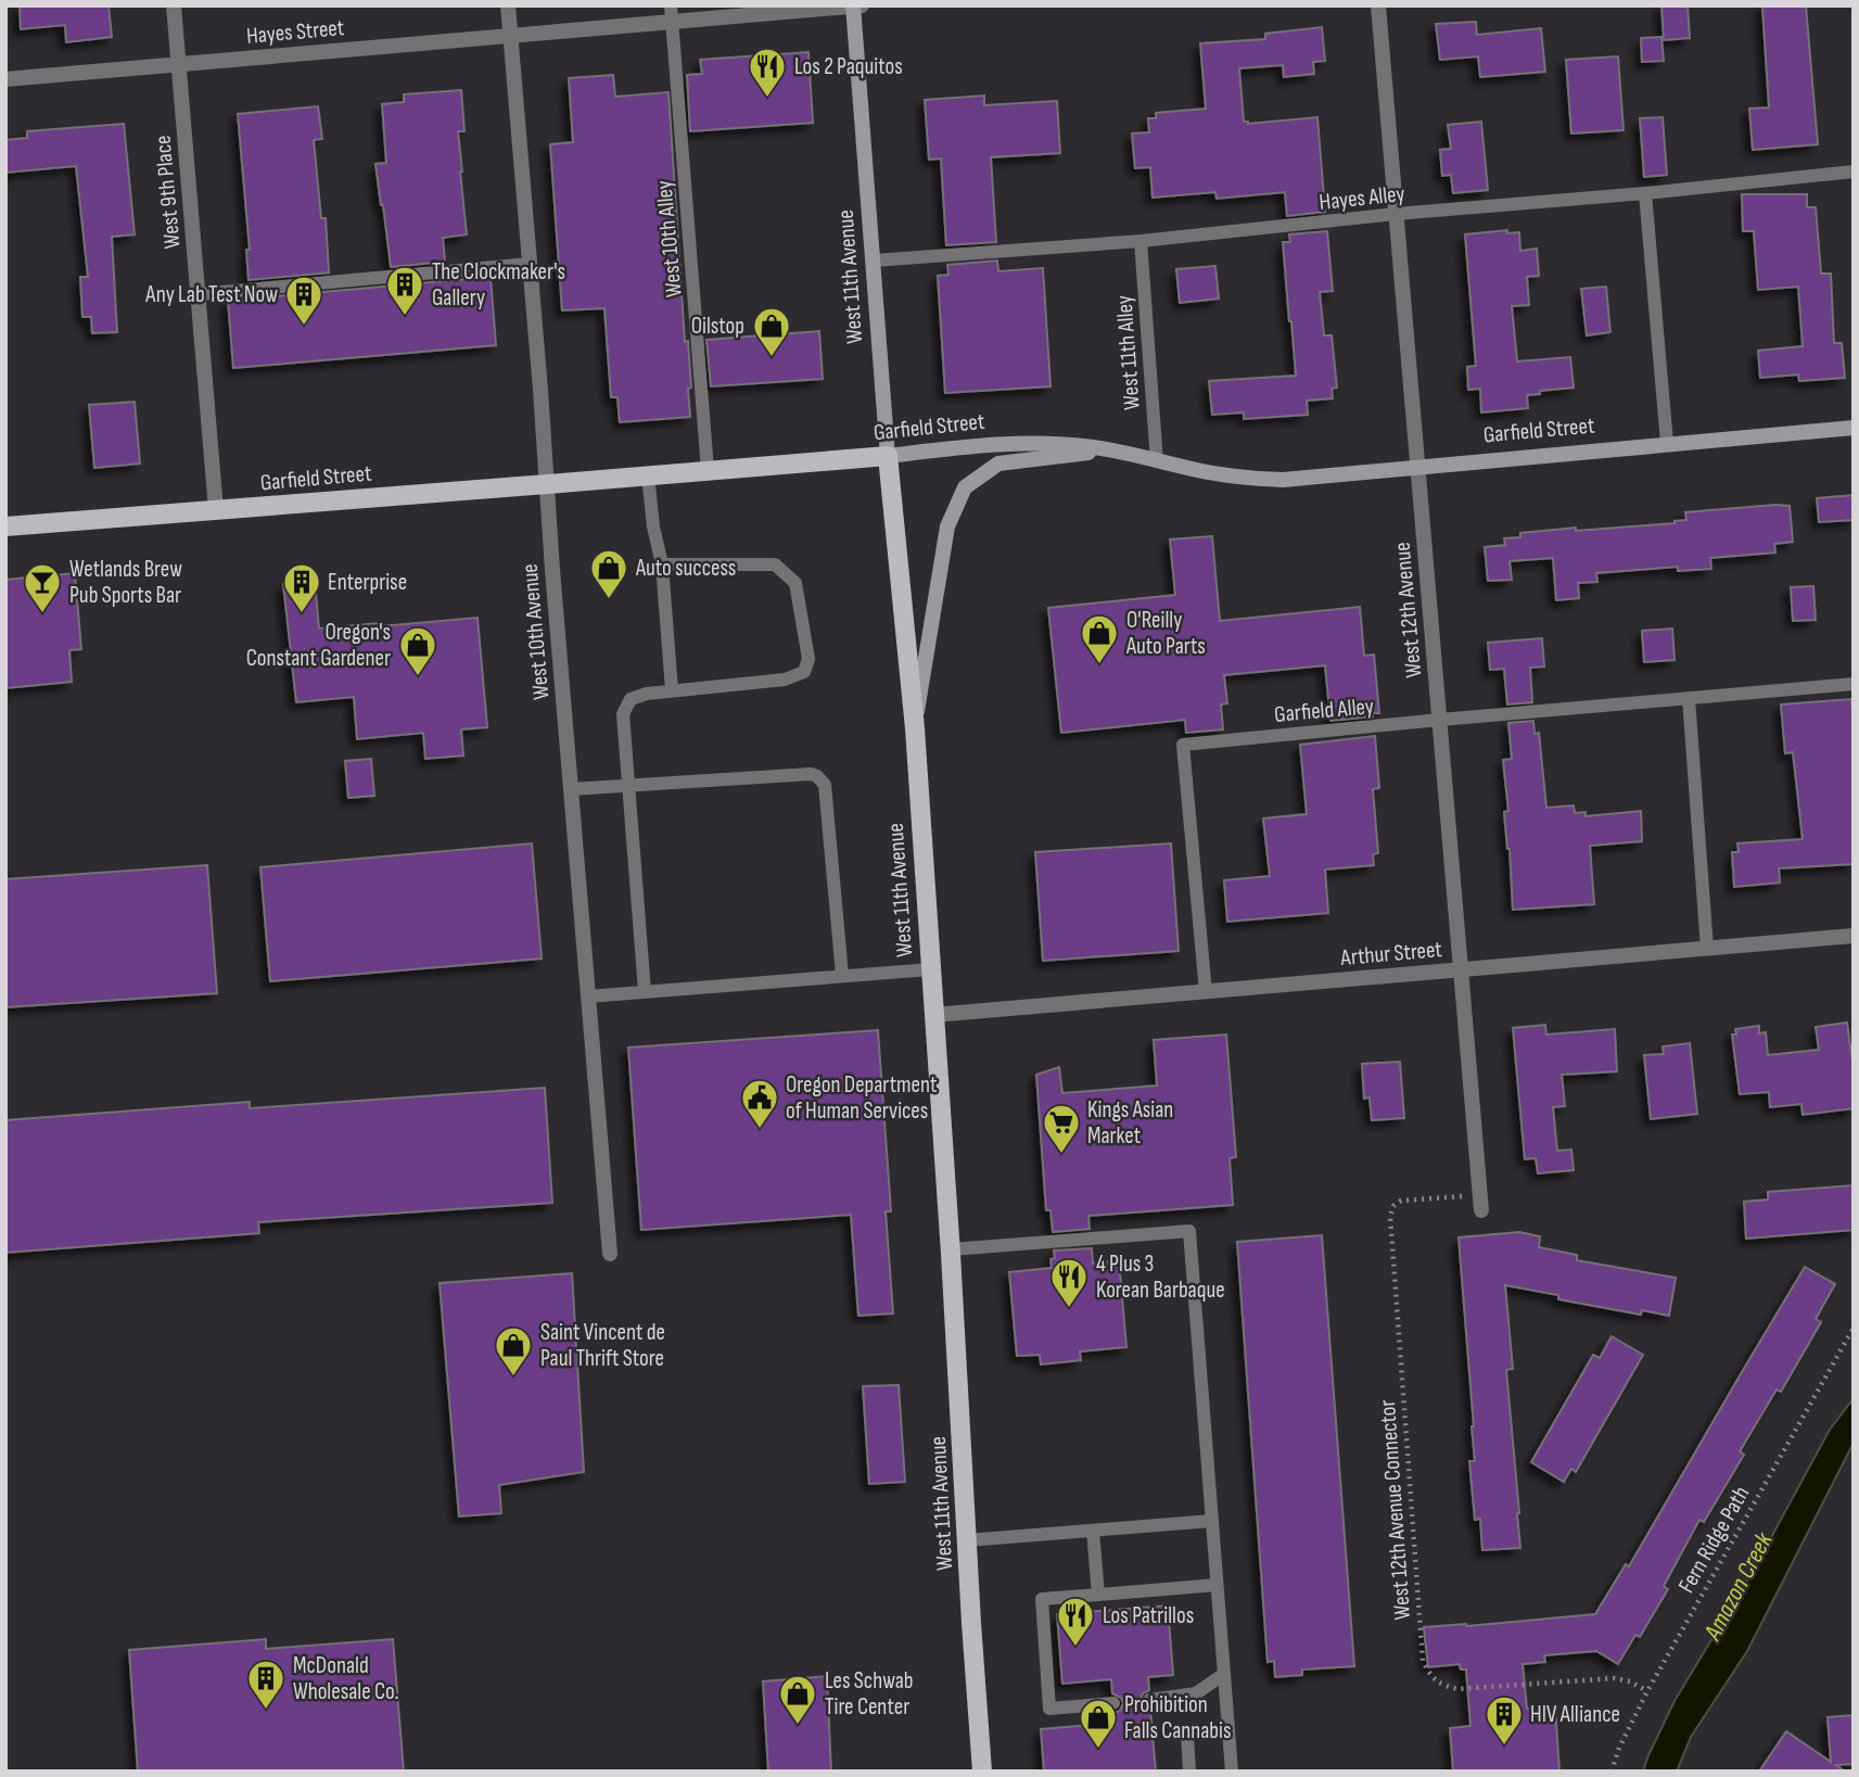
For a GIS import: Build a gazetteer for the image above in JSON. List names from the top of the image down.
{
  "streets": {
    "main road": ["West 11th Avenue", "Garfield Street"],
    "street": [
      "Hayes Street",
      "West 9th Place",
      "West 12th Avenue",
      "West 10th Avenue",
      "Arthur Street"
    ],
    "lane": [
      "Hayes Alley",
      "West 10th Alley",
      "West 11th Alley",
      "Garfield Alley"
    ],
    "path": ["West 12th Avenue Connector", "Fern Ridge Path"]
  },
  "crossings": [
    ["Hayes Street", "West 9th Place"],
    ["Hayes Street", "West 10th Alley"],
    ["Hayes Street", "West 11th Avenue"],
    ["Hayes Street", "West 10th Avenue"],
    ["West 9th Place", "Garfield Street"],
    ["Hayes Alley", "West 11th Avenue"],
    ["Hayes Alley", "West 11th Alley"],
    ["Hayes Alley", "West 12th Avenue"],
    ["West 10th Alley", "Garfield Street"],
    ["West 11th Avenue", "Garfield Street"],
    ["West 11th Avenue", "Arthur Street"],
    ["West 11th Alley", "Garfield Street"],
    ["Garfield Street", "West 12th Avenue"],
    ["Garfield Street", "West 10th Avenue"],
    ["West 12th Avenue", "Garfield Alley"],
    ["West 12th Avenue", "Arthur Street"],
    ["West 12th Avenue", "West 12th Avenue Connector"],
    ["Garfield Alley", "Arthur Street"],
    ["West 12th Avenue Connector", "Fern Ridge Path"]
  ],
  "water": ["Amazon Creek"],
  "places": {
    "restaurant": ["Los 2 Paquitos", "4 Plus 3 Korean Barbaque", "Los Patrillos"],
    "building": [
      "The Clockmaker's Gallery",
      "Any Lab Test Now",
      "Enterprise",
      "McDonald Wholesale Co.",
      "HIV Alliance"
    ],
    "shop": [
      "Oilstop",
      "Auto success",
      "O'Reilly Auto Parts",
      "Oregon's Constant Gardener",
      "Saint Vincent de Paul Thrift Store",
      "Les Schwab Tire Center",
      "Prohibition Falls Cannabis"
    ],
    "bar": ["Wetlands Brew Pub Sports Bar"],
    "public building": ["Oregon Department of Human Services"],
    "supermarket": ["Kings Asian Market"]
  }
}
